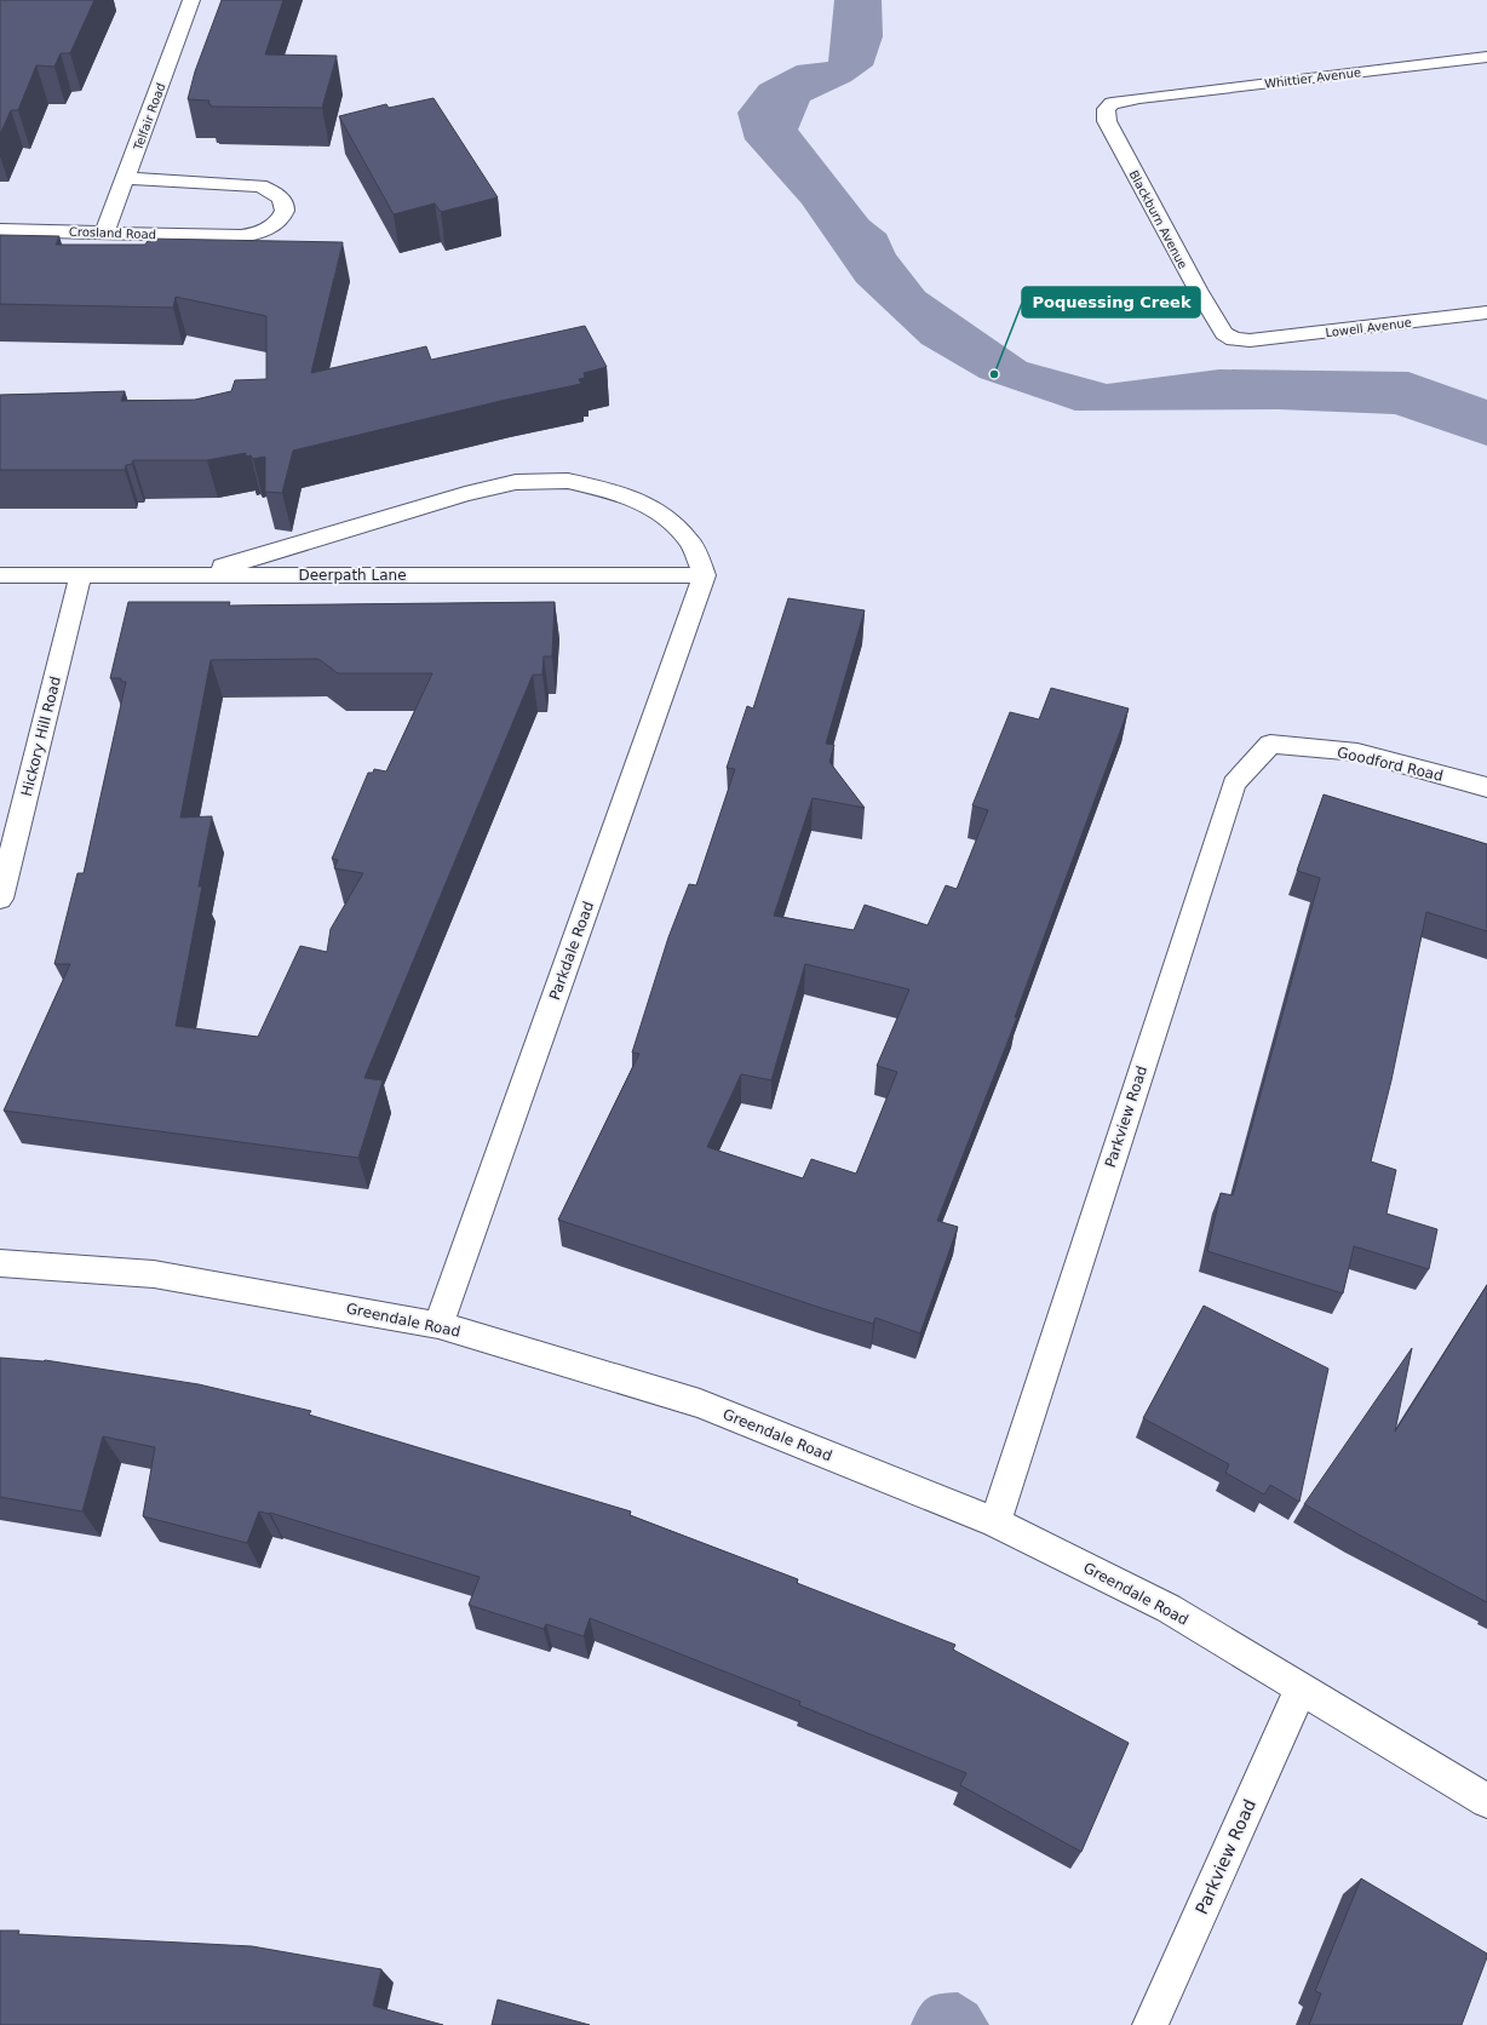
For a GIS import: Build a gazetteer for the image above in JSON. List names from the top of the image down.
{
  "streets": {
    "street": [
      "Whittier Avenue",
      "Telfair Road",
      "Blackburn Avenue",
      "Crosland Road",
      "Lowell Avenue",
      "Deerpath Lane",
      "Hickory Hill Road",
      "Goodford Road",
      "Parkdale Road",
      "Parkview Road",
      "Greendale Road"
    ]
  },
  "crossings": [
    ["Whittier Avenue", "Blackburn Avenue"],
    ["Telfair Road", "Crosland Road"],
    ["Blackburn Avenue", "Lowell Avenue"],
    ["Deerpath Lane", "Hickory Hill Road"],
    ["Deerpath Lane", "Parkdale Road"],
    ["Goodford Road", "Parkview Road"],
    ["Parkdale Road", "Greendale Road"],
    ["Parkview Road", "Greendale Road"]
  ],
  "places": ["Poquessing Creek"]
}
